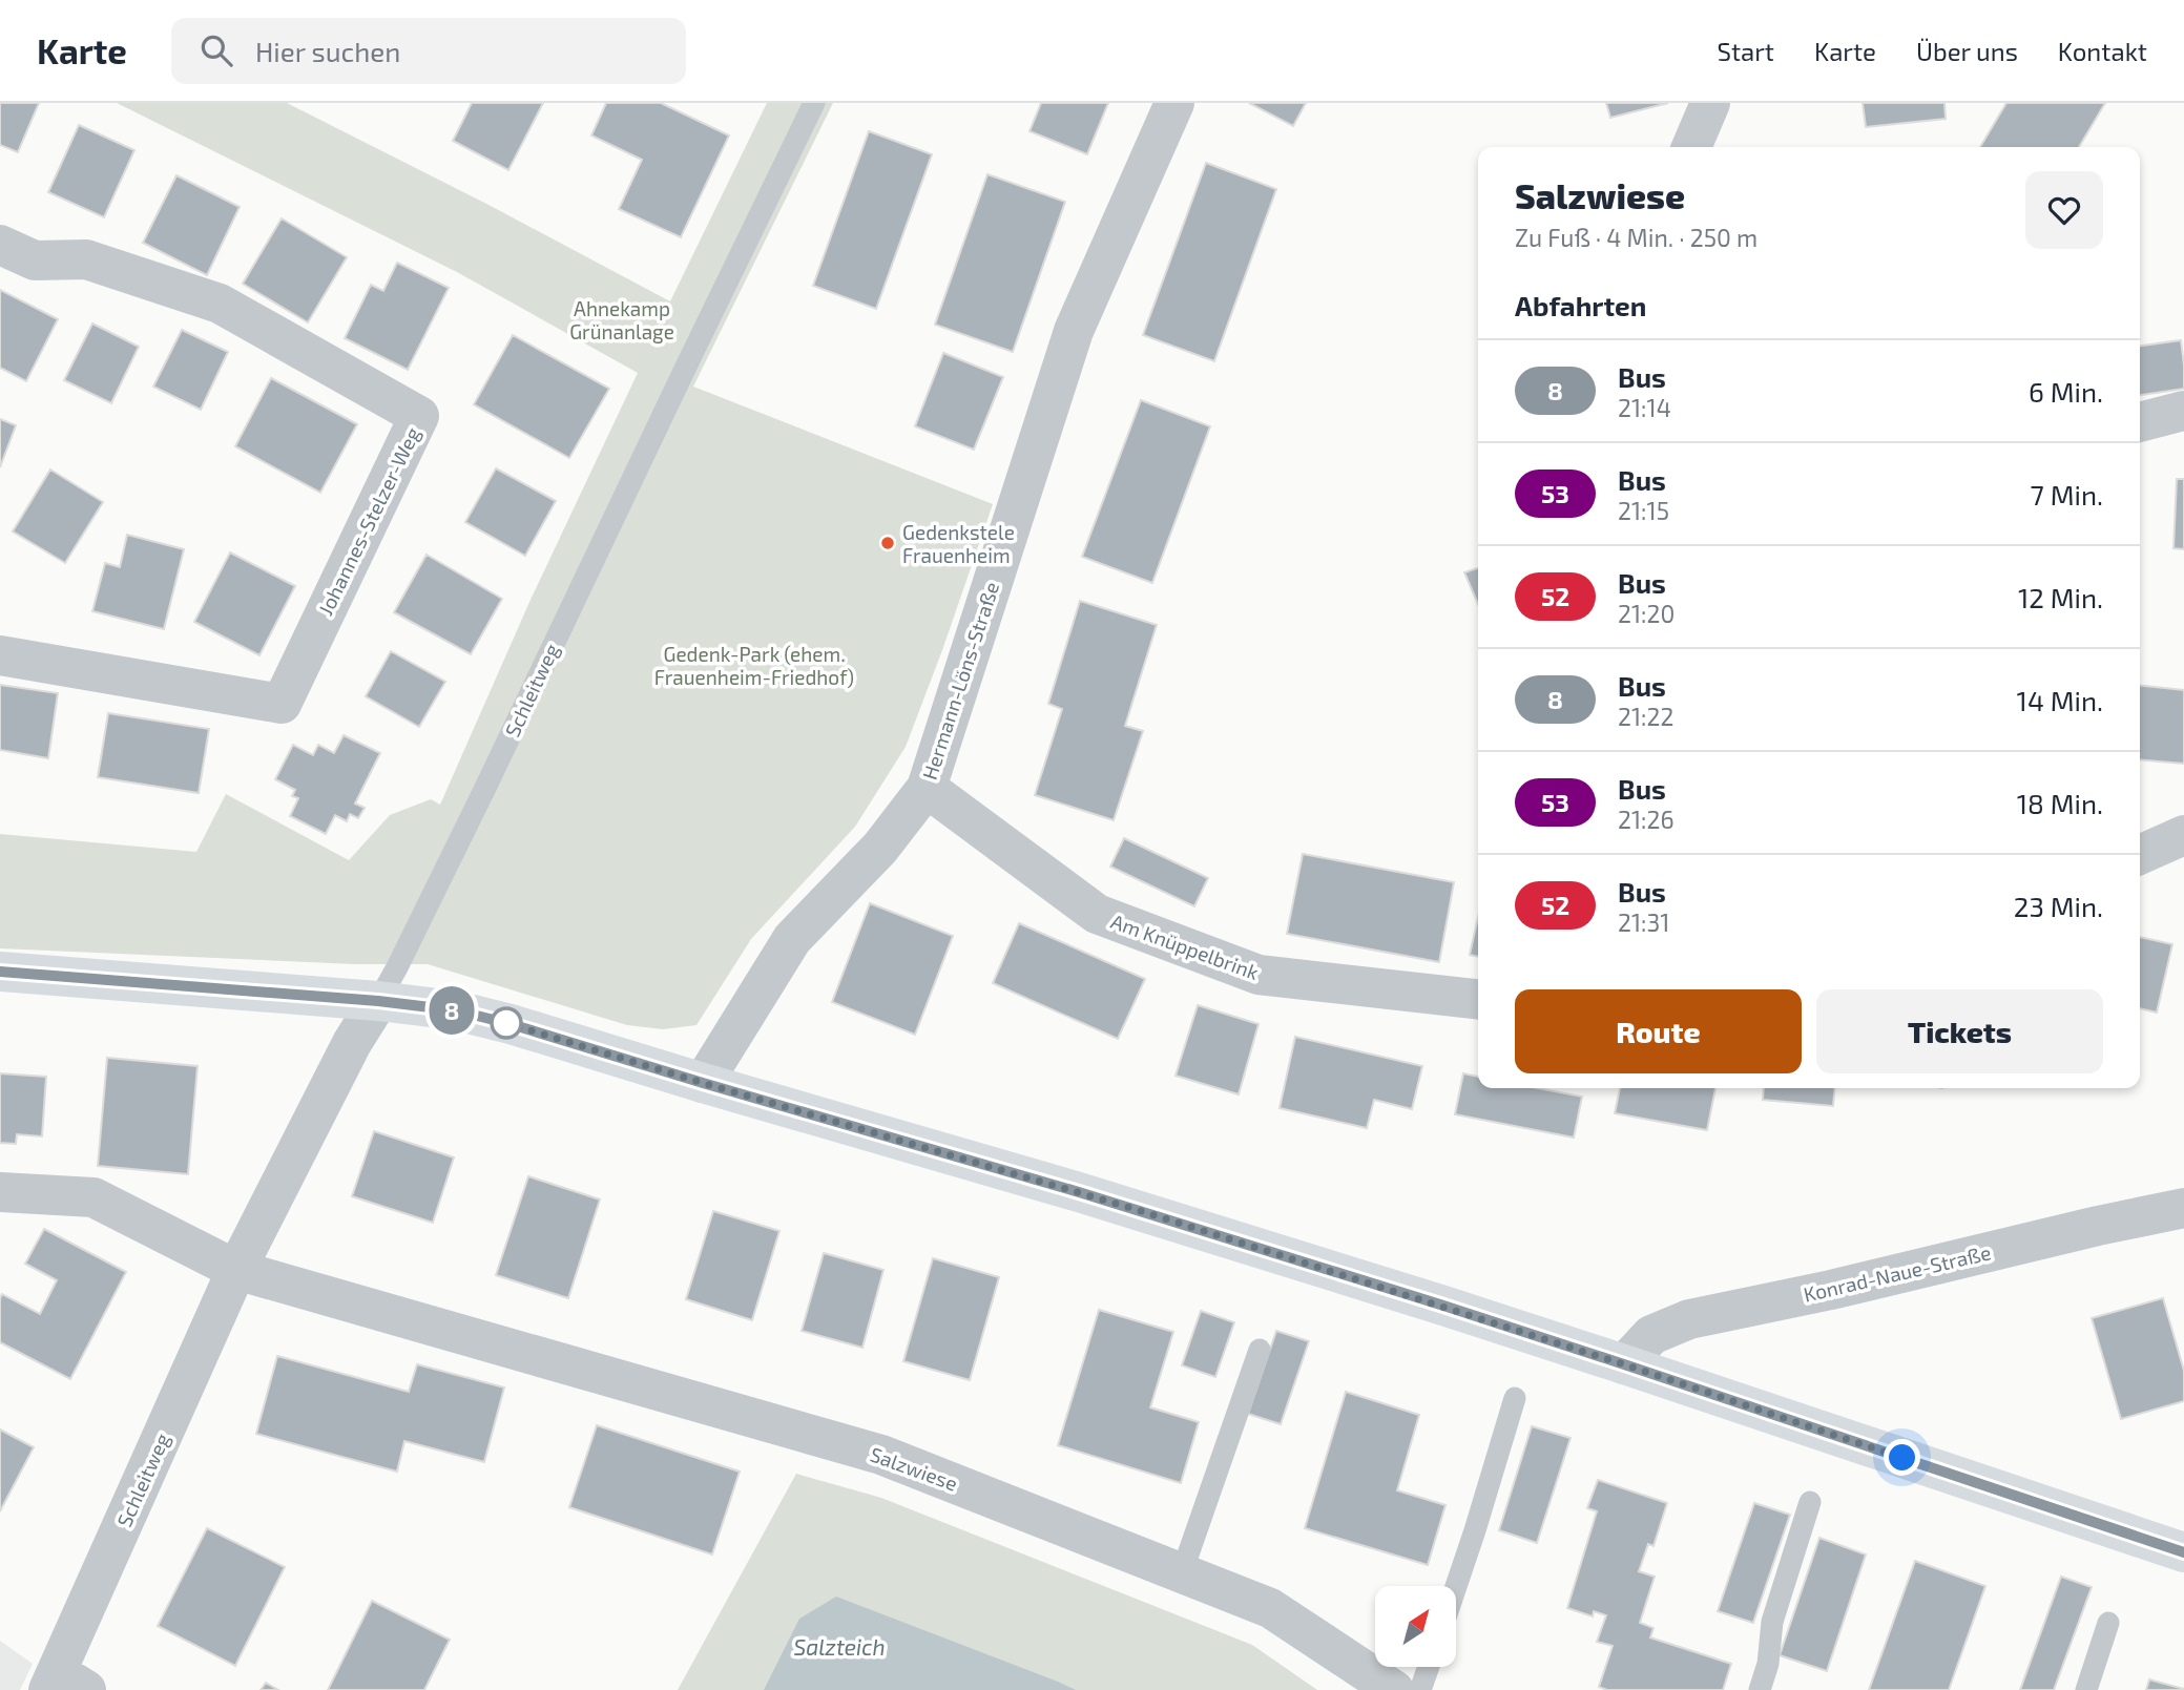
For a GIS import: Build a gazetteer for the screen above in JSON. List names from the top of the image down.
{
  "streets": {
    "street": [
      "Johannes-Stelzer-Weg",
      "Hermann-Löns-Straße",
      "Schleitweg",
      "Am Knüppelbrink",
      "Konrad-Naue-Straße",
      "Salzwiese"
    ]
  },
  "crossings": [
    ["Hermann-Löns-Straße", "Am Knüppelbrink"],
    ["Schleitweg", "Salzwiese"]
  ],
  "water": ["Salzteich"],
  "parks": ["Ahnekamp Grünanlage", "Gedenk-Park (ehem. Frauenheim-Friedhof)"],
  "places": ["Gedenkstele Frauenheim"],
  "lines": ["bus line 8"],
  "north": "top right",
  "page": {
    "header": "Karte",
    "search": "Hier suchen",
    "nav": [
      "Start",
      "Karte",
      "Über uns",
      "Kontakt"
    ],
    "on_map": "8",
    "heading": [
      ["Salzwiese", "Zu Fuß · 4 Min. · 250 m"],
      "Abfahrten"
    ],
    "list": [
      {
        "mark": "8",
        "name": "Bus",
        "note": "21:14",
        "value": "6 Min."
      },
      {
        "mark": "53",
        "name": "Bus",
        "note": "21:15",
        "value": "7 Min."
      },
      {
        "mark": "52",
        "name": "Bus",
        "note": "21:20",
        "value": "12 Min."
      },
      {
        "mark": "8",
        "name": "Bus",
        "note": "21:22",
        "value": "14 Min."
      },
      {
        "mark": "53",
        "name": "Bus",
        "note": "21:26",
        "value": "18 Min."
      },
      {
        "mark": "52",
        "name": "Bus",
        "note": "21:31",
        "value": "23 Min."
      }
    ],
    "buttons": ["Route", "Tickets"]
  }
}
